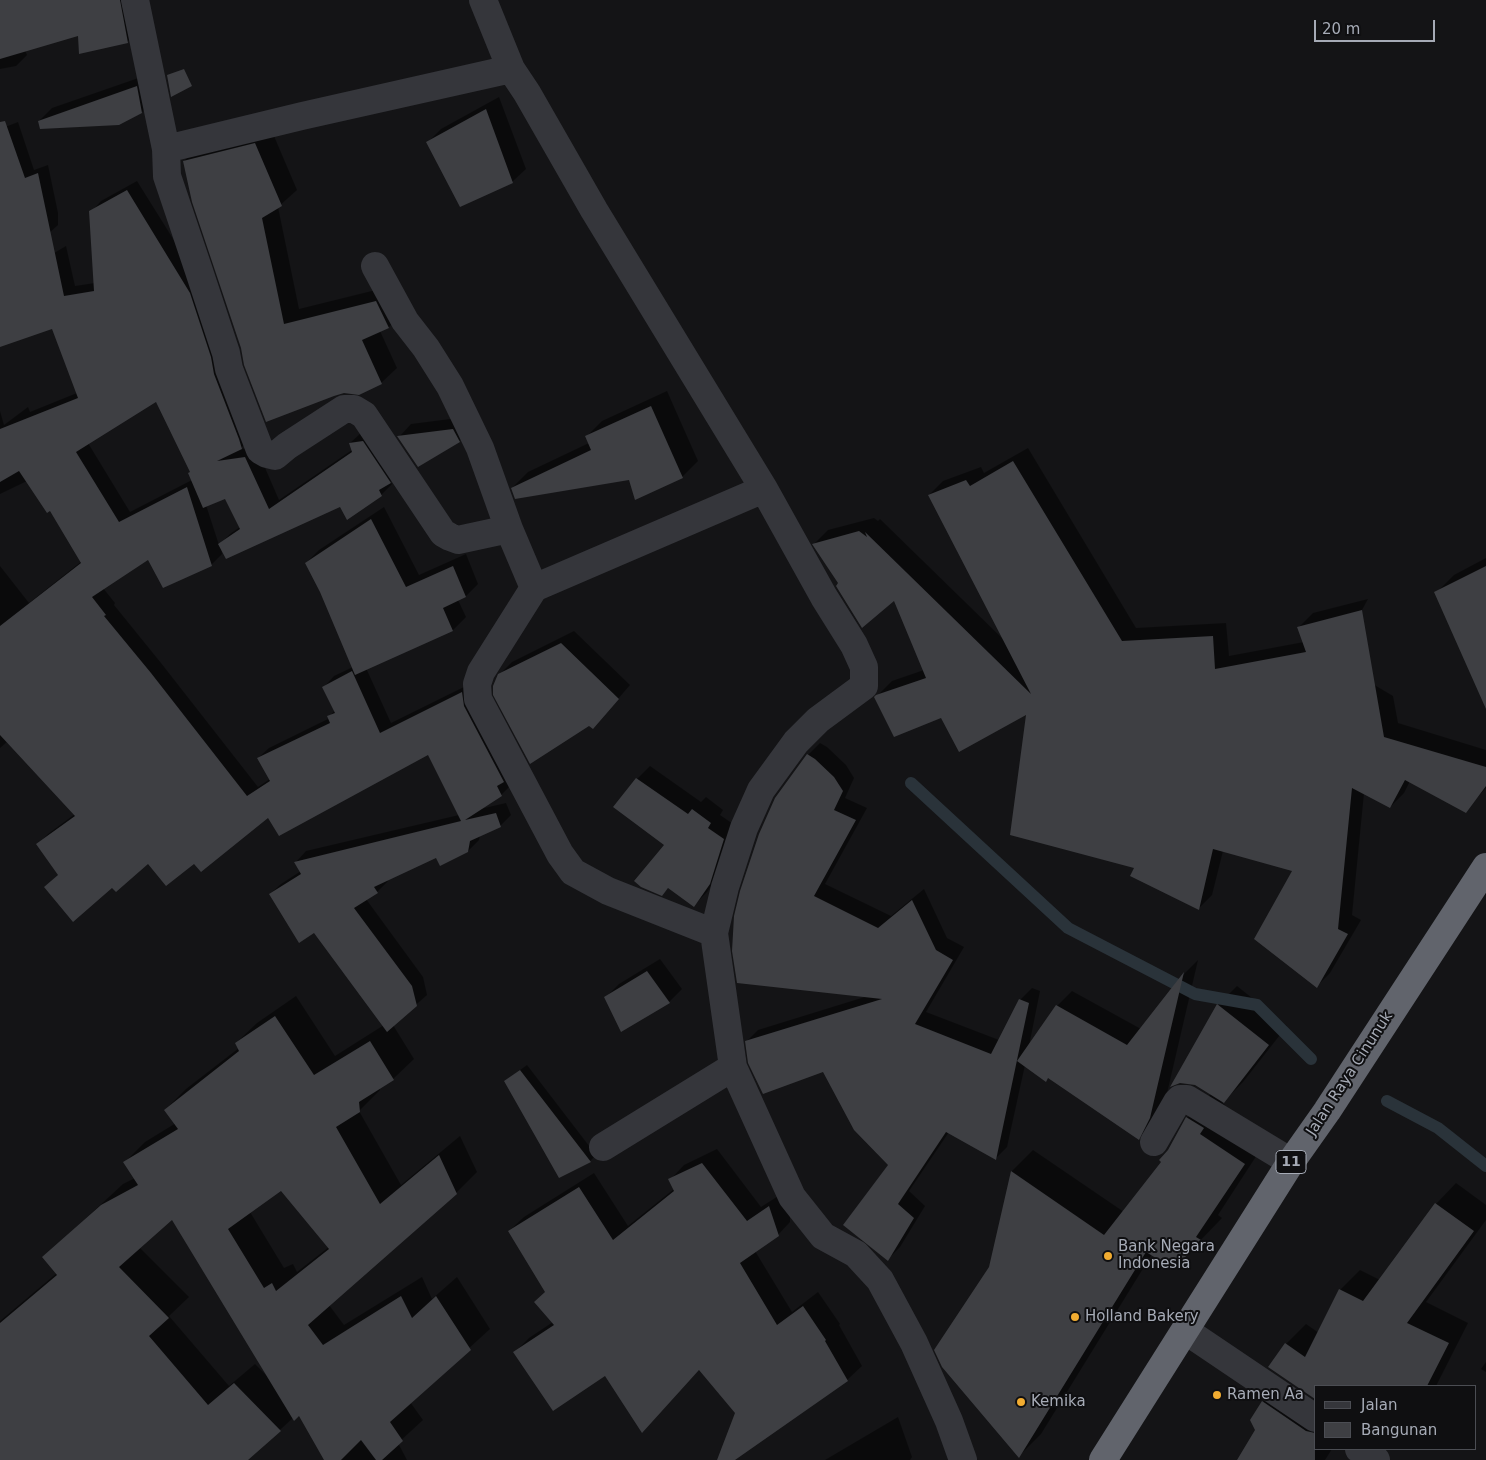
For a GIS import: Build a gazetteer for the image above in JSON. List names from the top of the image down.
{
  "streets": {
    "highway": ["Jalan Raya Cinunuk", "11"]
  },
  "places": [
    "Bank Negara Indonesia",
    "Holland Bakery",
    "Ramen Aa",
    "Kemika"
  ],
  "legend": ["Jalan", "Bangunan"],
  "scale_bar": "20 m"
}
